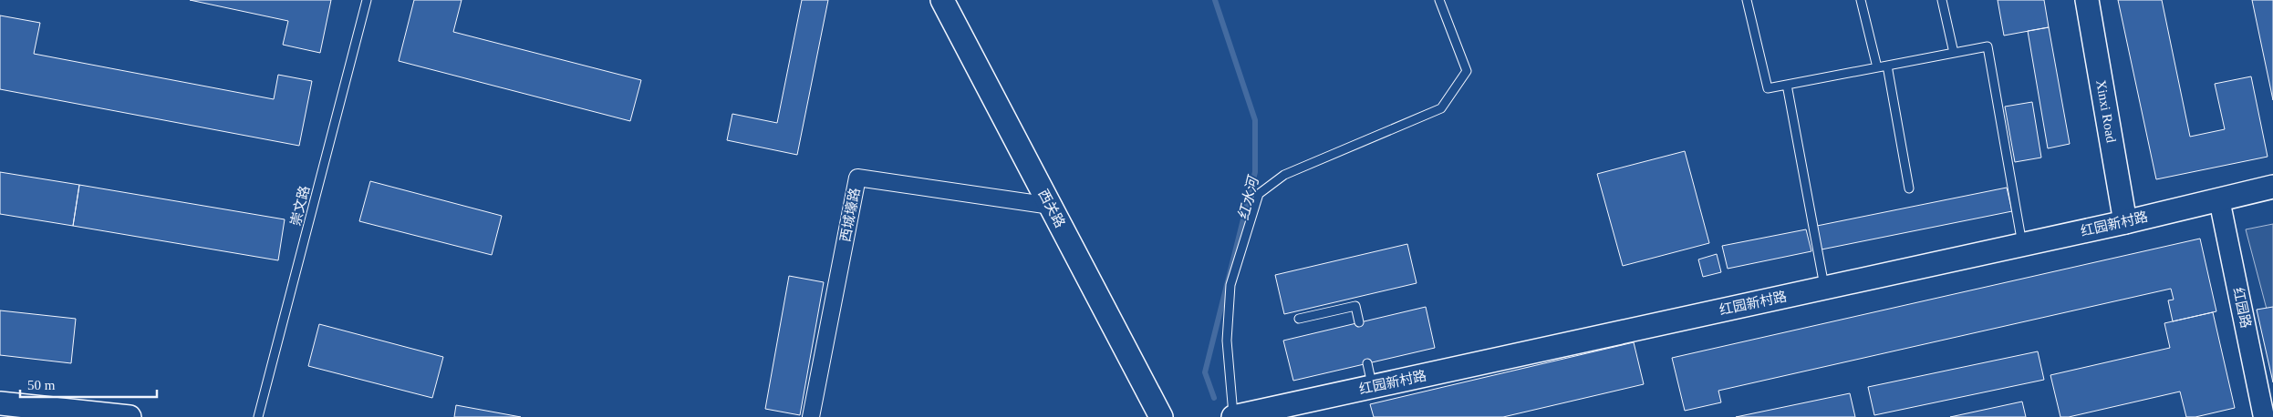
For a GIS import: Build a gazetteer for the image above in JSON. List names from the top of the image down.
{
  "streets": {
    "main road": ["Xinxi Road", "西关路", "红园新村路"],
    "street": ["西城壕路", "红园路"],
    "lane": ["崇文路"]
  },
  "crossings": [
    ["Xinxi Road", "红园新村路"],
    ["西关路", "西城壕路"],
    ["红园新村路", "红园路"]
  ],
  "water": ["红水河"],
  "scale_bar": "50 m"
}
